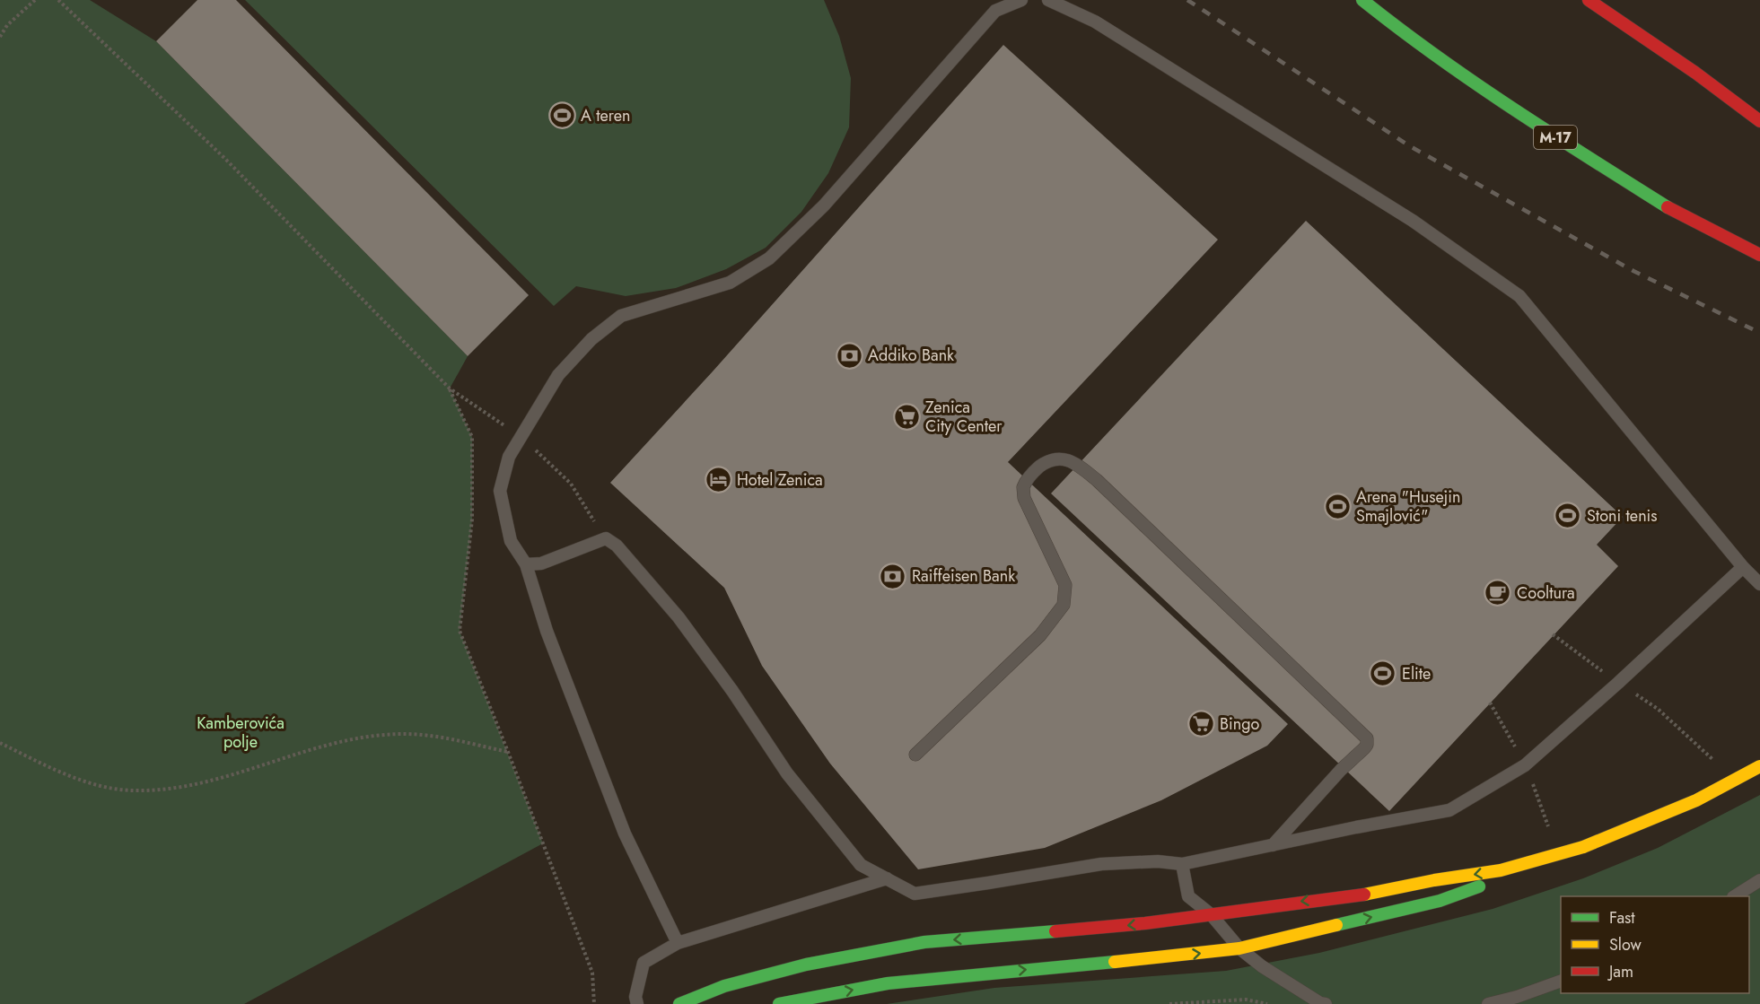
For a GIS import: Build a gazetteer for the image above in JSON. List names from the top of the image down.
{
  "streets": {
    "main road": ["M-17"]
  },
  "parks": ["Kamberovića polje"],
  "places": {
    "sports": [
      "A teren",
      "Arena \"Husejin Smajlović\"",
      "Stoni tenis",
      "Elite"
    ],
    "bank": ["Addiko Bank", "Raiffeisen Bank"],
    "supermarket": ["Zenica City Center", "Bingo"],
    "hotel": ["Hotel Zenica"],
    "cafe": ["Cooltura"]
  },
  "legend": ["Fast", "Slow", "Jam"]
}
